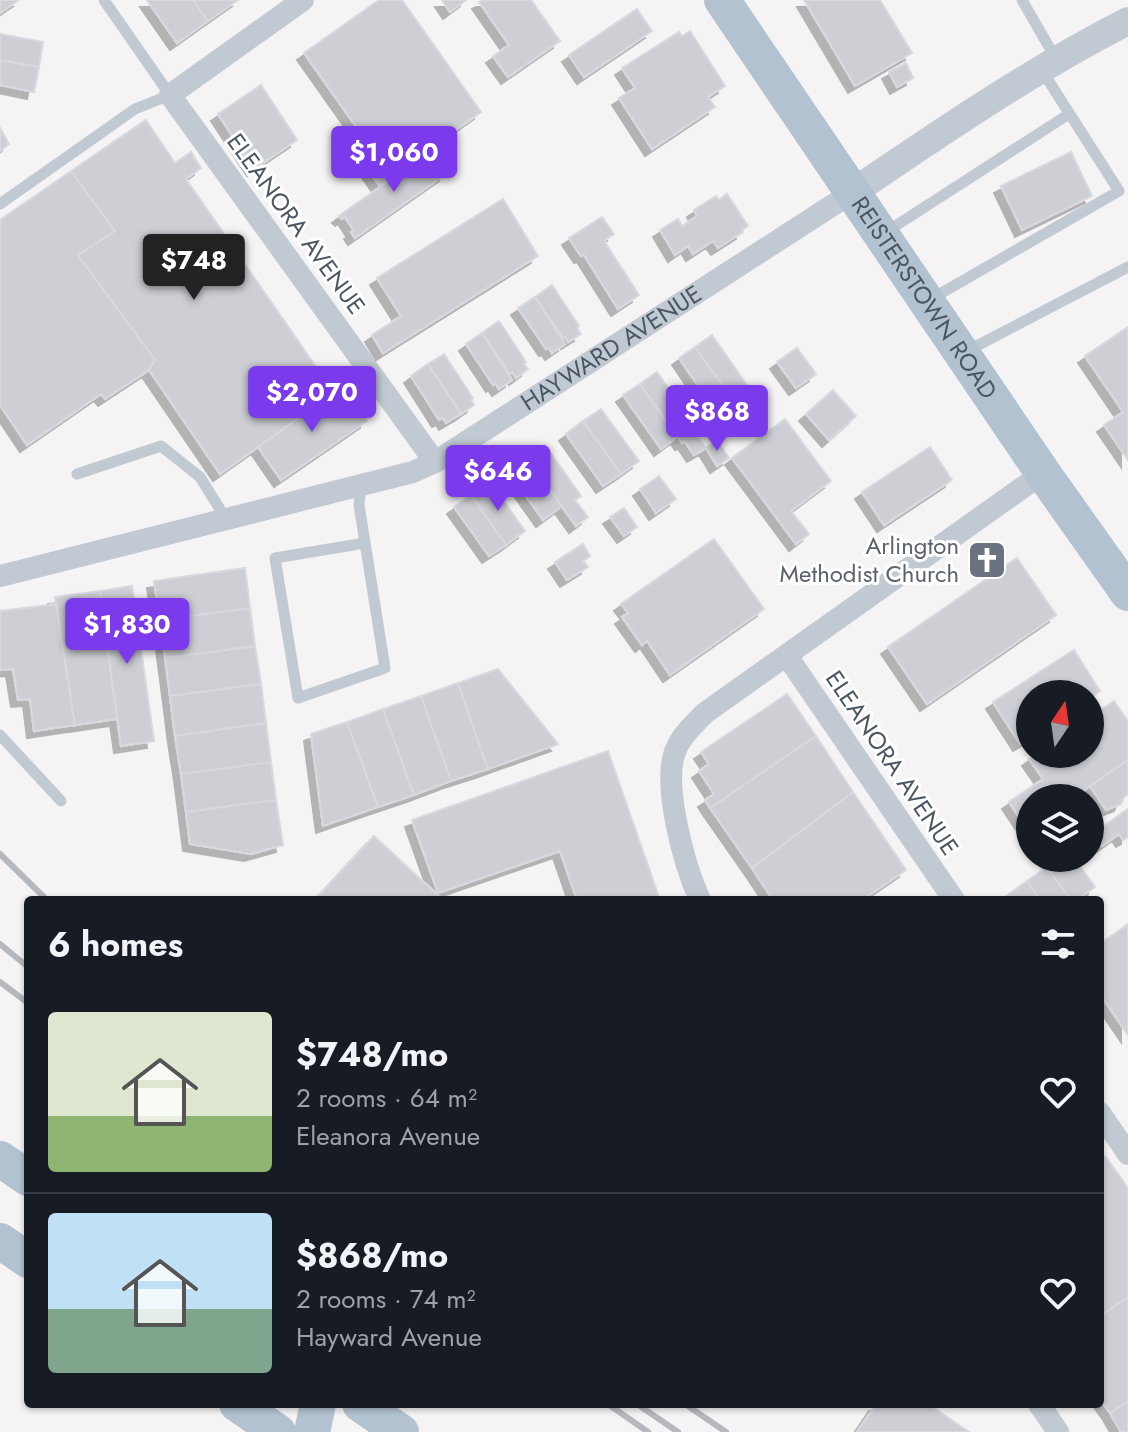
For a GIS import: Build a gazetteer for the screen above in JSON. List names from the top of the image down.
{
  "streets": {
    "main road": ["REISTERSTOWN ROAD"],
    "street": ["ELEANORA AVENUE", "HAYWARD AVENUE"]
  },
  "crossings": [
    ["ELEANORA AVENUE", "HAYWARD AVENUE"],
    ["REISTERSTOWN ROAD", "HAYWARD AVENUE"]
  ],
  "places": {
    "church": ["Arlington Methodist Church"]
  },
  "north": "top",
  "page": {
    "price": [
      "$1,060",
      "$748",
      "$2,070",
      "$868",
      "$646",
      "$1,830"
    ],
    "heading": "6 homes",
    "list": [
      {
        "name": "$748/mo",
        "note": "2 rooms · 64 m² · Eleanora Avenue"
      },
      {
        "name": "$868/mo",
        "note": "2 rooms · 74 m² · Hayward Avenue"
      }
    ]
  }
}
